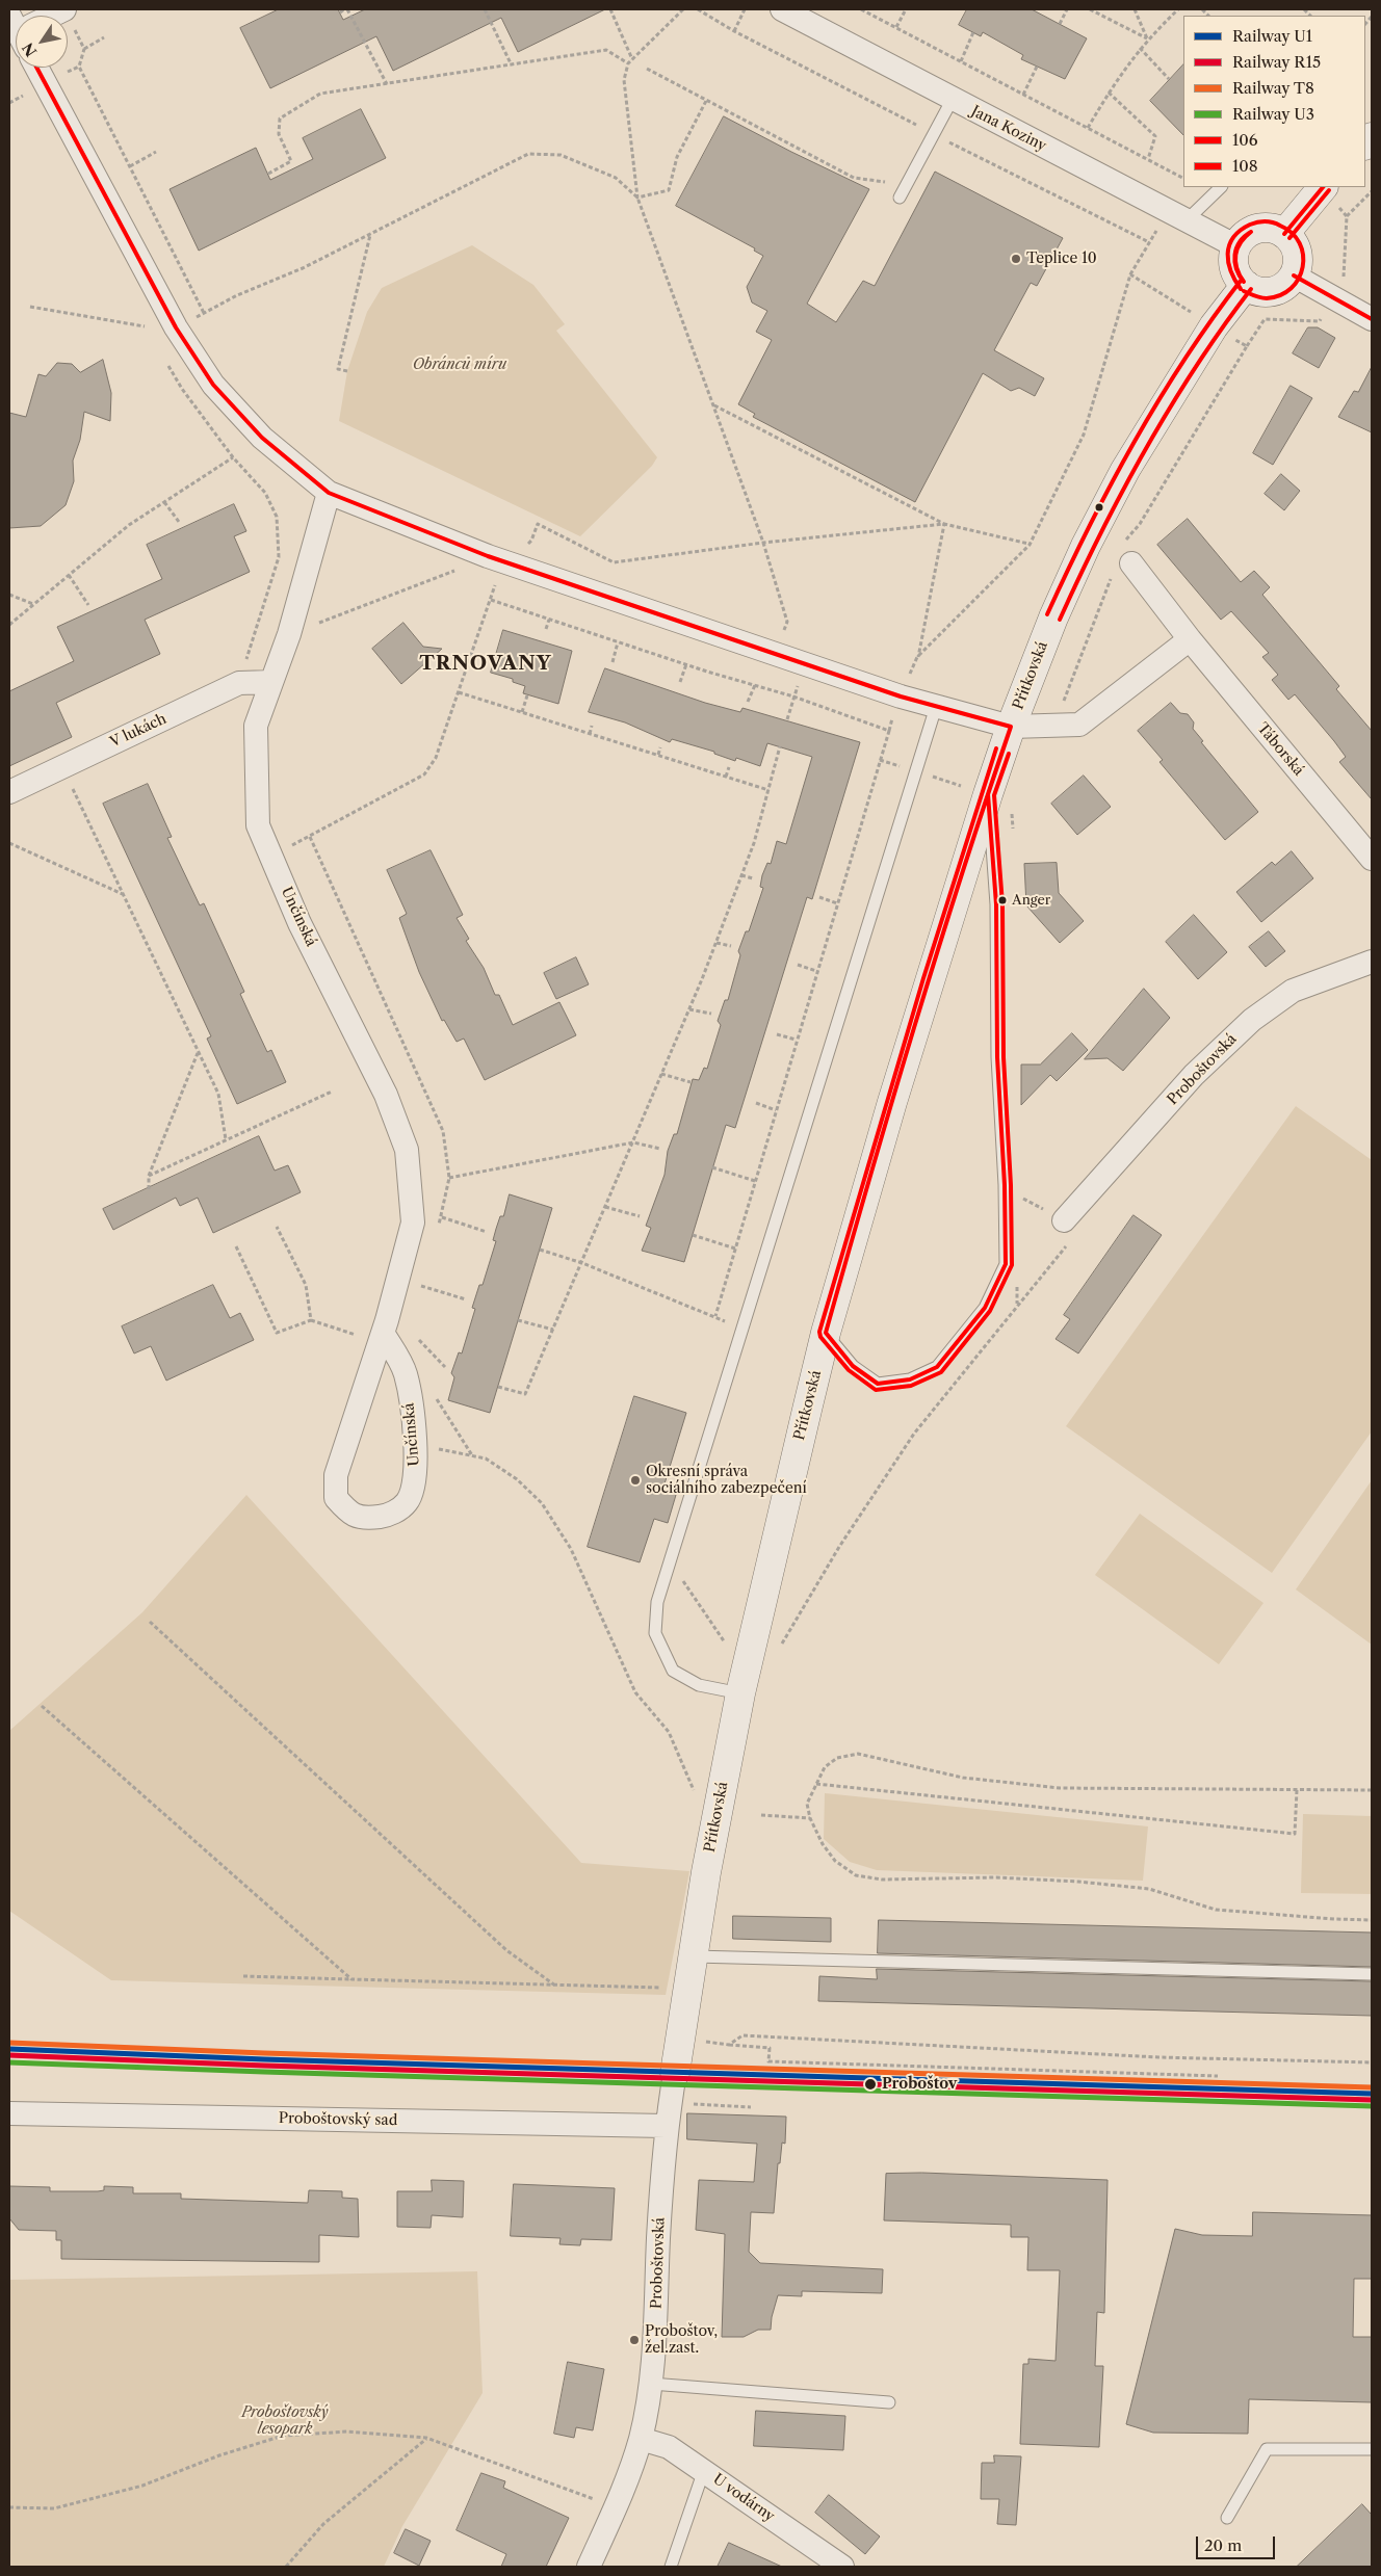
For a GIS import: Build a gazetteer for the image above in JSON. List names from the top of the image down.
{
  "streets": {
    "street": [
      "Jana Koziny",
      "Přítkovská",
      "V lukách",
      "Táborská",
      "Unčínská",
      "Proboštovská",
      "Proboštovský sad",
      "U vodárny"
    ]
  },
  "crossings": [
    ["Jana Koziny", "Přítkovská"],
    ["Přítkovská", "Proboštovská"],
    ["V lukách", "Unčínská"],
    ["Proboštovská", "Proboštovský sad"],
    ["Proboštovská", "U vodárny"]
  ],
  "districts": ["TRNOVANY"],
  "parks": ["Obránců míru", "Proboštovský lesopark"],
  "places": [
    "Teplice 10",
    "Anger",
    "Okresní správa sociálního zabezpečení",
    "Proboštov",
    "Proboštov, žel.zast."
  ],
  "lines": [
    "transit line 106",
    "transit line 108",
    "rail line T8",
    "rail line U1",
    "rail line R15",
    "rail line U3"
  ],
  "legend": [
    "Railway U1",
    "Railway R15",
    "Railway T8",
    "Railway U3",
    "106",
    "108"
  ],
  "scale_bar": "20 m",
  "north": "bottom left"
}
